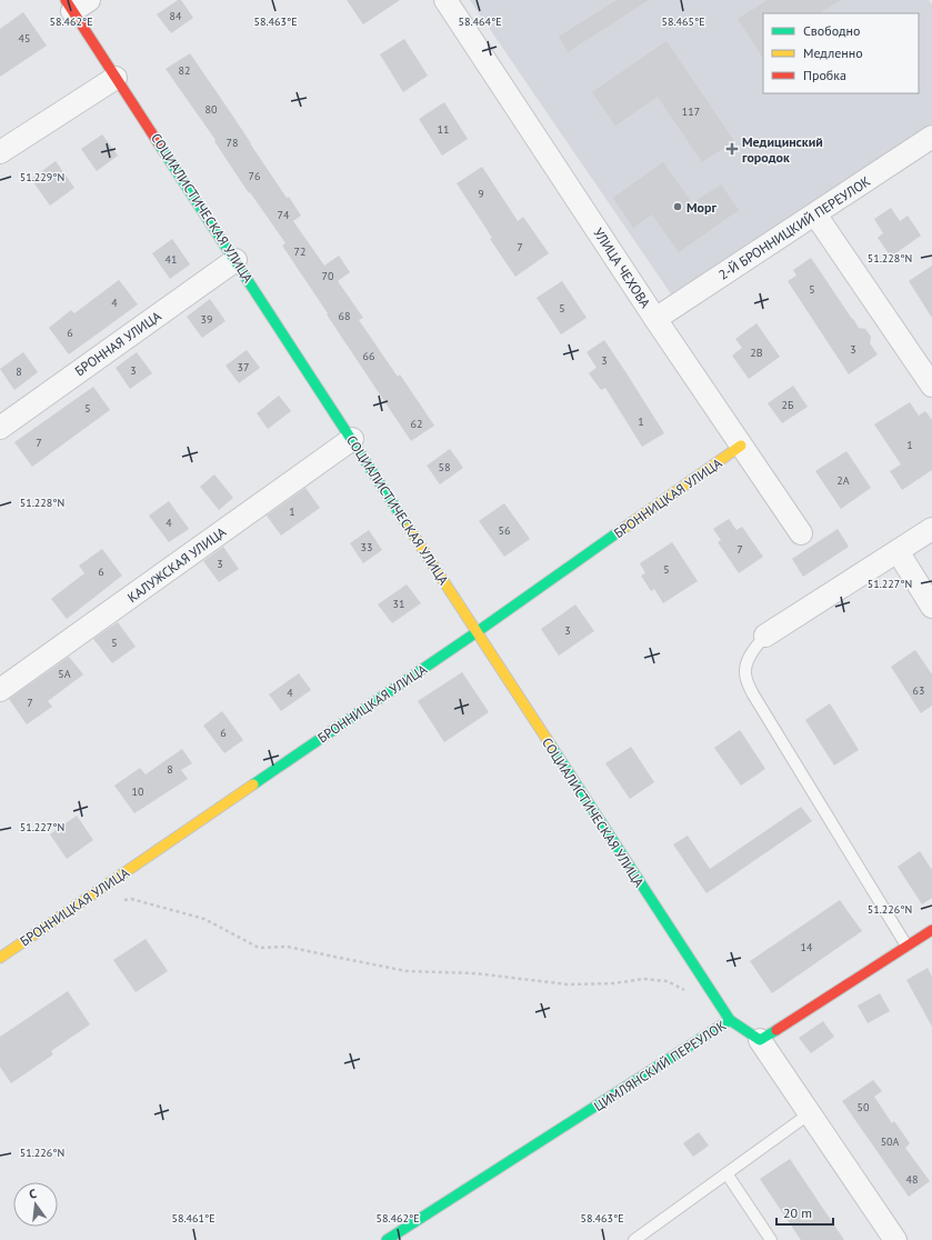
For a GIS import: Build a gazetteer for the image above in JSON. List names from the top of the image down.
{
  "streets": {
    "street": [
      "СОЦИАЛИСТИЧЕСКАЯ УЛИЦА",
      "2-Й БРОННИЦКИЙ ПЕРЕУЛОК",
      "УЛИЦА ЧЕХОВА",
      "БРОННАЯ УЛИЦА",
      "БРОННИЦКАЯ УЛИЦА",
      "КАЛУЖСКАЯ УЛИЦА",
      "ЦИМЛЯНСКИЙ ПЕРЕУЛОК"
    ]
  },
  "crossings": [
    ["СОЦИАЛИСТИЧЕСКАЯ УЛИЦА", "БРОННАЯ УЛИЦА"],
    ["СОЦИАЛИСТИЧЕСКАЯ УЛИЦА", "БРОННИЦКАЯ УЛИЦА"],
    ["СОЦИАЛИСТИЧЕСКАЯ УЛИЦА", "КАЛУЖСКАЯ УЛИЦА"],
    ["СОЦИАЛИСТИЧЕСКАЯ УЛИЦА", "ЦИМЛЯНСКИЙ ПЕРЕУЛОК"],
    ["2-Й БРОННИЦКИЙ ПЕРЕУЛОК", "УЛИЦА ЧЕХОВА"],
    ["УЛИЦА ЧЕХОВА", "БРОННИЦКАЯ УЛИЦА"]
  ],
  "places": {
    "health": ["Медицинский городок"],
    "other": ["Морг"]
  },
  "house_numbers": [
    "84",
    "45",
    "82",
    "80",
    "117",
    "11",
    "78",
    "76",
    "9",
    "74",
    "7",
    "72",
    "41",
    "70",
    "5",
    "4",
    "5",
    "68",
    "39",
    "6",
    "3",
    "2В",
    "66",
    "3",
    "37",
    "3",
    "8",
    "2Б",
    "5",
    "1",
    "62",
    "7",
    "1",
    "58",
    "2А",
    "1",
    "4",
    "56",
    "33",
    "7",
    "3",
    "5",
    "6",
    "31",
    "3",
    "5",
    "5А",
    "63",
    "4",
    "7",
    "6",
    "8",
    "10",
    "14",
    "50",
    "50А",
    "48"
  ],
  "legend": ["Свободно", "Медленно", "Пробка"],
  "scale_bar": "20 m",
  "north": "top",
  "coordinates": [
    "58.462°E",
    "58.463°E",
    "58.464°E",
    "58.465°E",
    "51.229°N",
    "51.228°N",
    "51.227°N",
    "51.226°N",
    "58.461°E"
  ]
}
